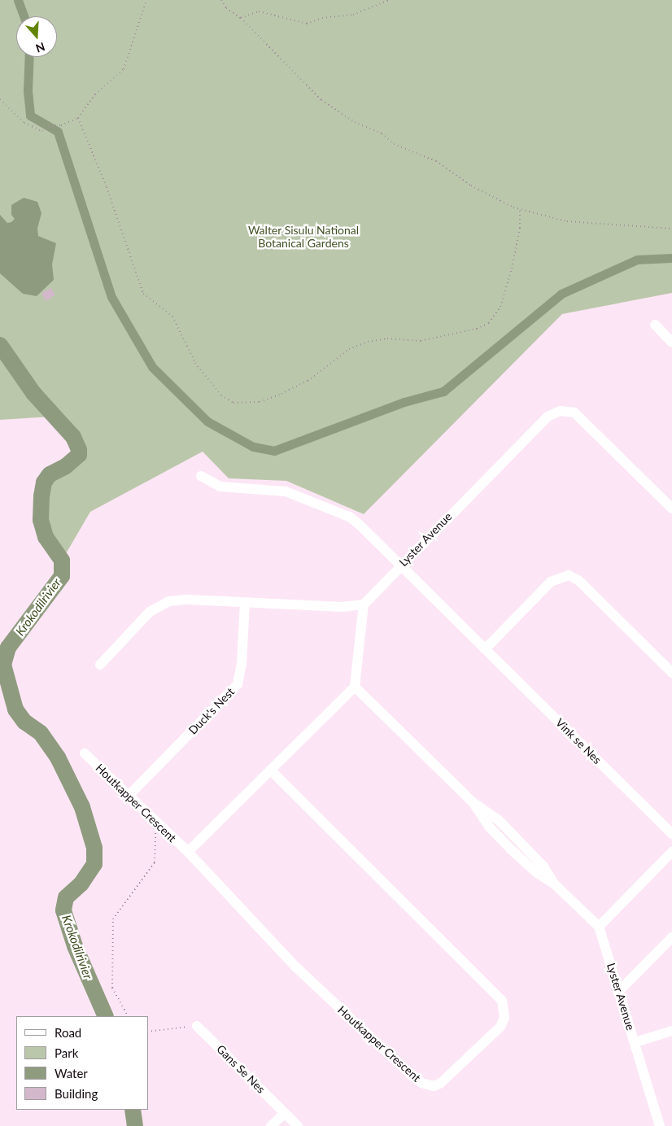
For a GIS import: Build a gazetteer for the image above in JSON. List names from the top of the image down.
{
  "streets": {
    "street": [
      "Lyster Avenue",
      "Duck's Nest",
      "Vink se Nes",
      "Houtkapper Crescent",
      "Gans Se Nes"
    ]
  },
  "crossings": [
    ["Lyster Avenue", "Vink se Nes"],
    ["Duck's Nest", "Houtkapper Crescent"]
  ],
  "water": ["Krokodilrivier"],
  "parks": ["Walter Sisulu National Botanical Gardens"],
  "legend": [
    "Road",
    "Park",
    "Water",
    "Building"
  ],
  "north": "bottom"
}
